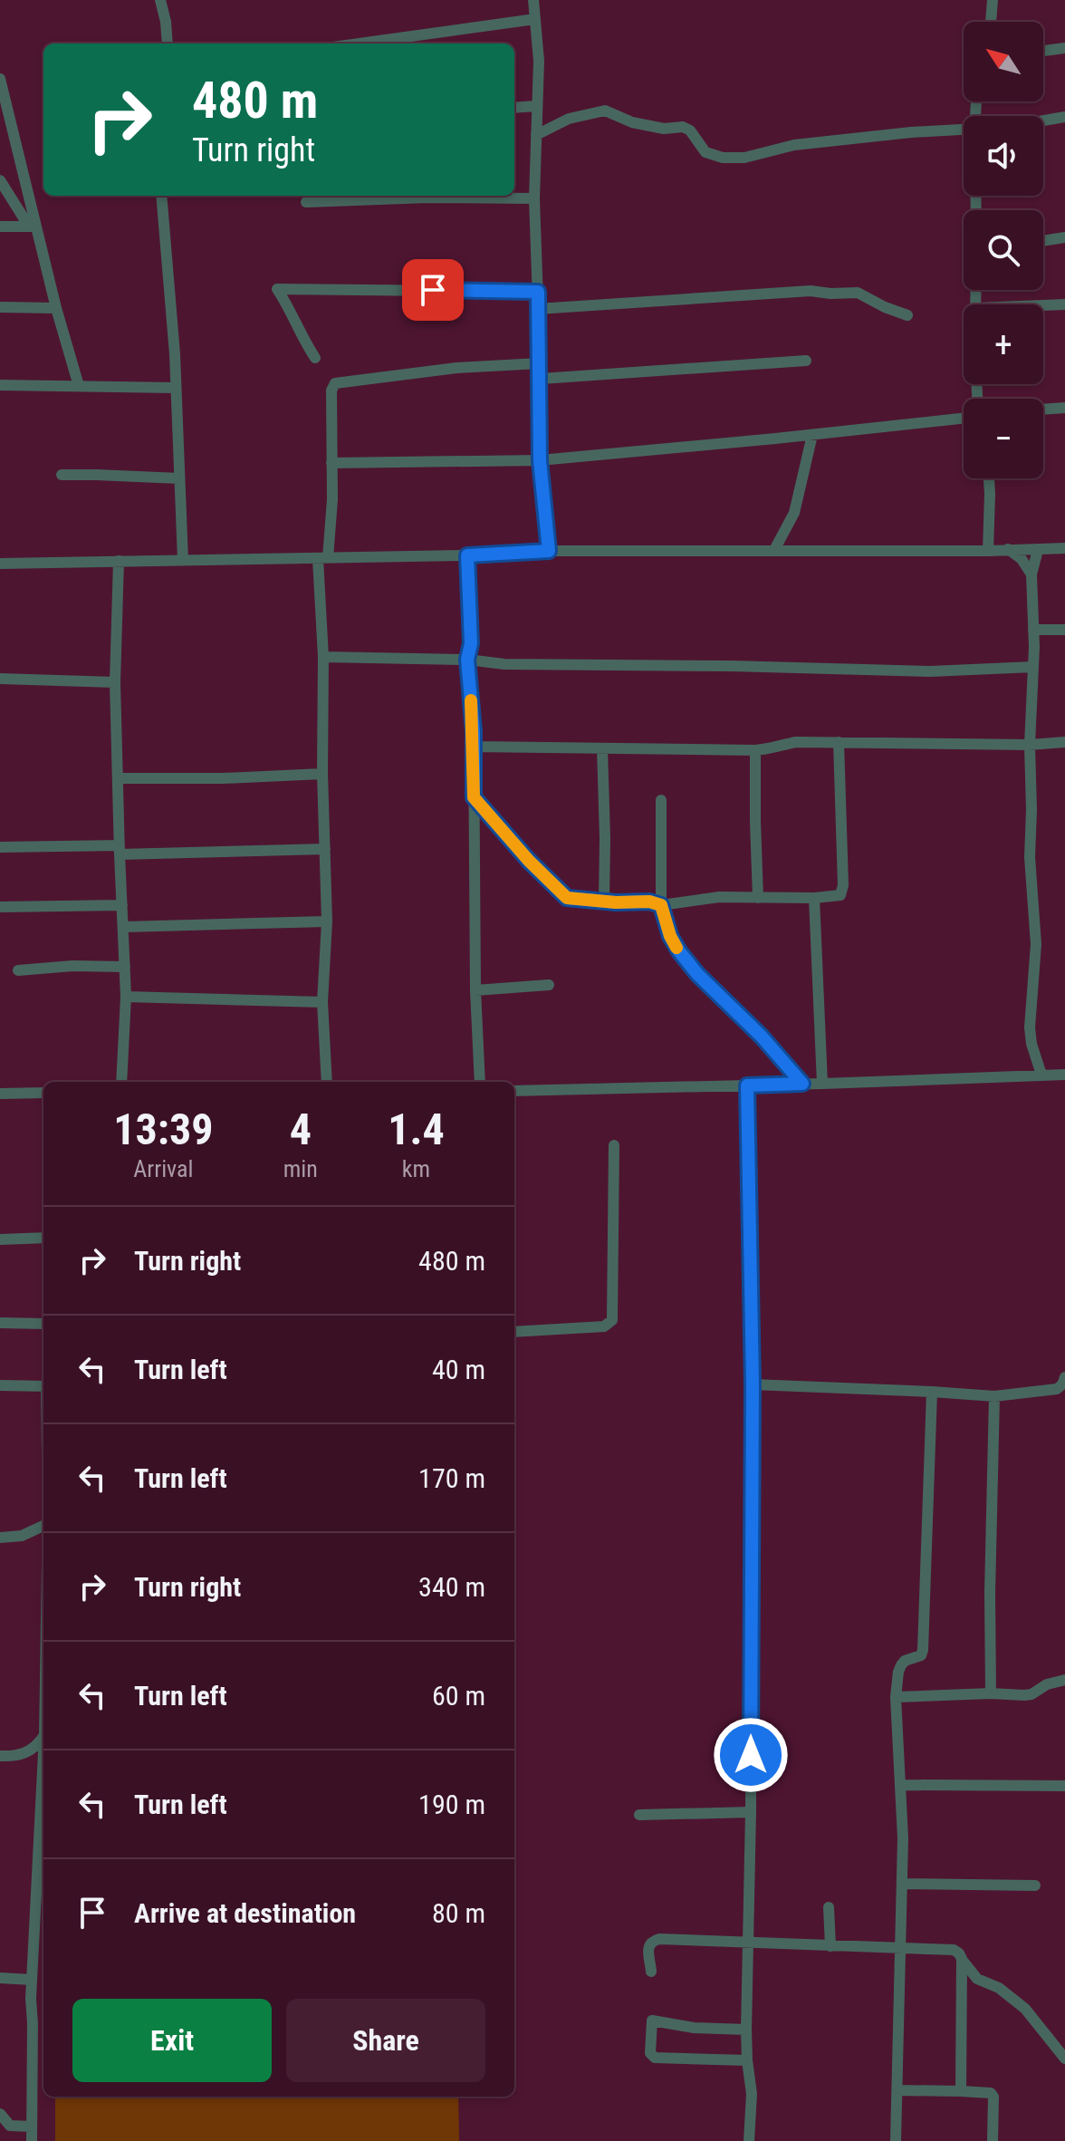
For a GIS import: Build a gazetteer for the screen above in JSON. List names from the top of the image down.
{
  "north": "top left",
  "page": {
    "map_buttons": ["+", "−"],
    "turn": ["480 m", "Turn right"],
    "eta": [
      "13:39",
      "Arrival",
      "4",
      "min",
      "1.4",
      "km"
    ],
    "list": [
      {
        "name": "Turn right",
        "value": "480 m"
      },
      {
        "name": "Turn left",
        "value": "40 m"
      },
      {
        "name": "Turn left",
        "value": "170 m"
      },
      {
        "name": "Turn right",
        "value": "340 m"
      },
      {
        "name": "Turn left",
        "value": "60 m"
      },
      {
        "name": "Turn left",
        "value": "190 m"
      },
      {
        "name": "Arrive at destination",
        "value": "80 m"
      }
    ],
    "buttons": ["Exit", "Share"]
  }
}
